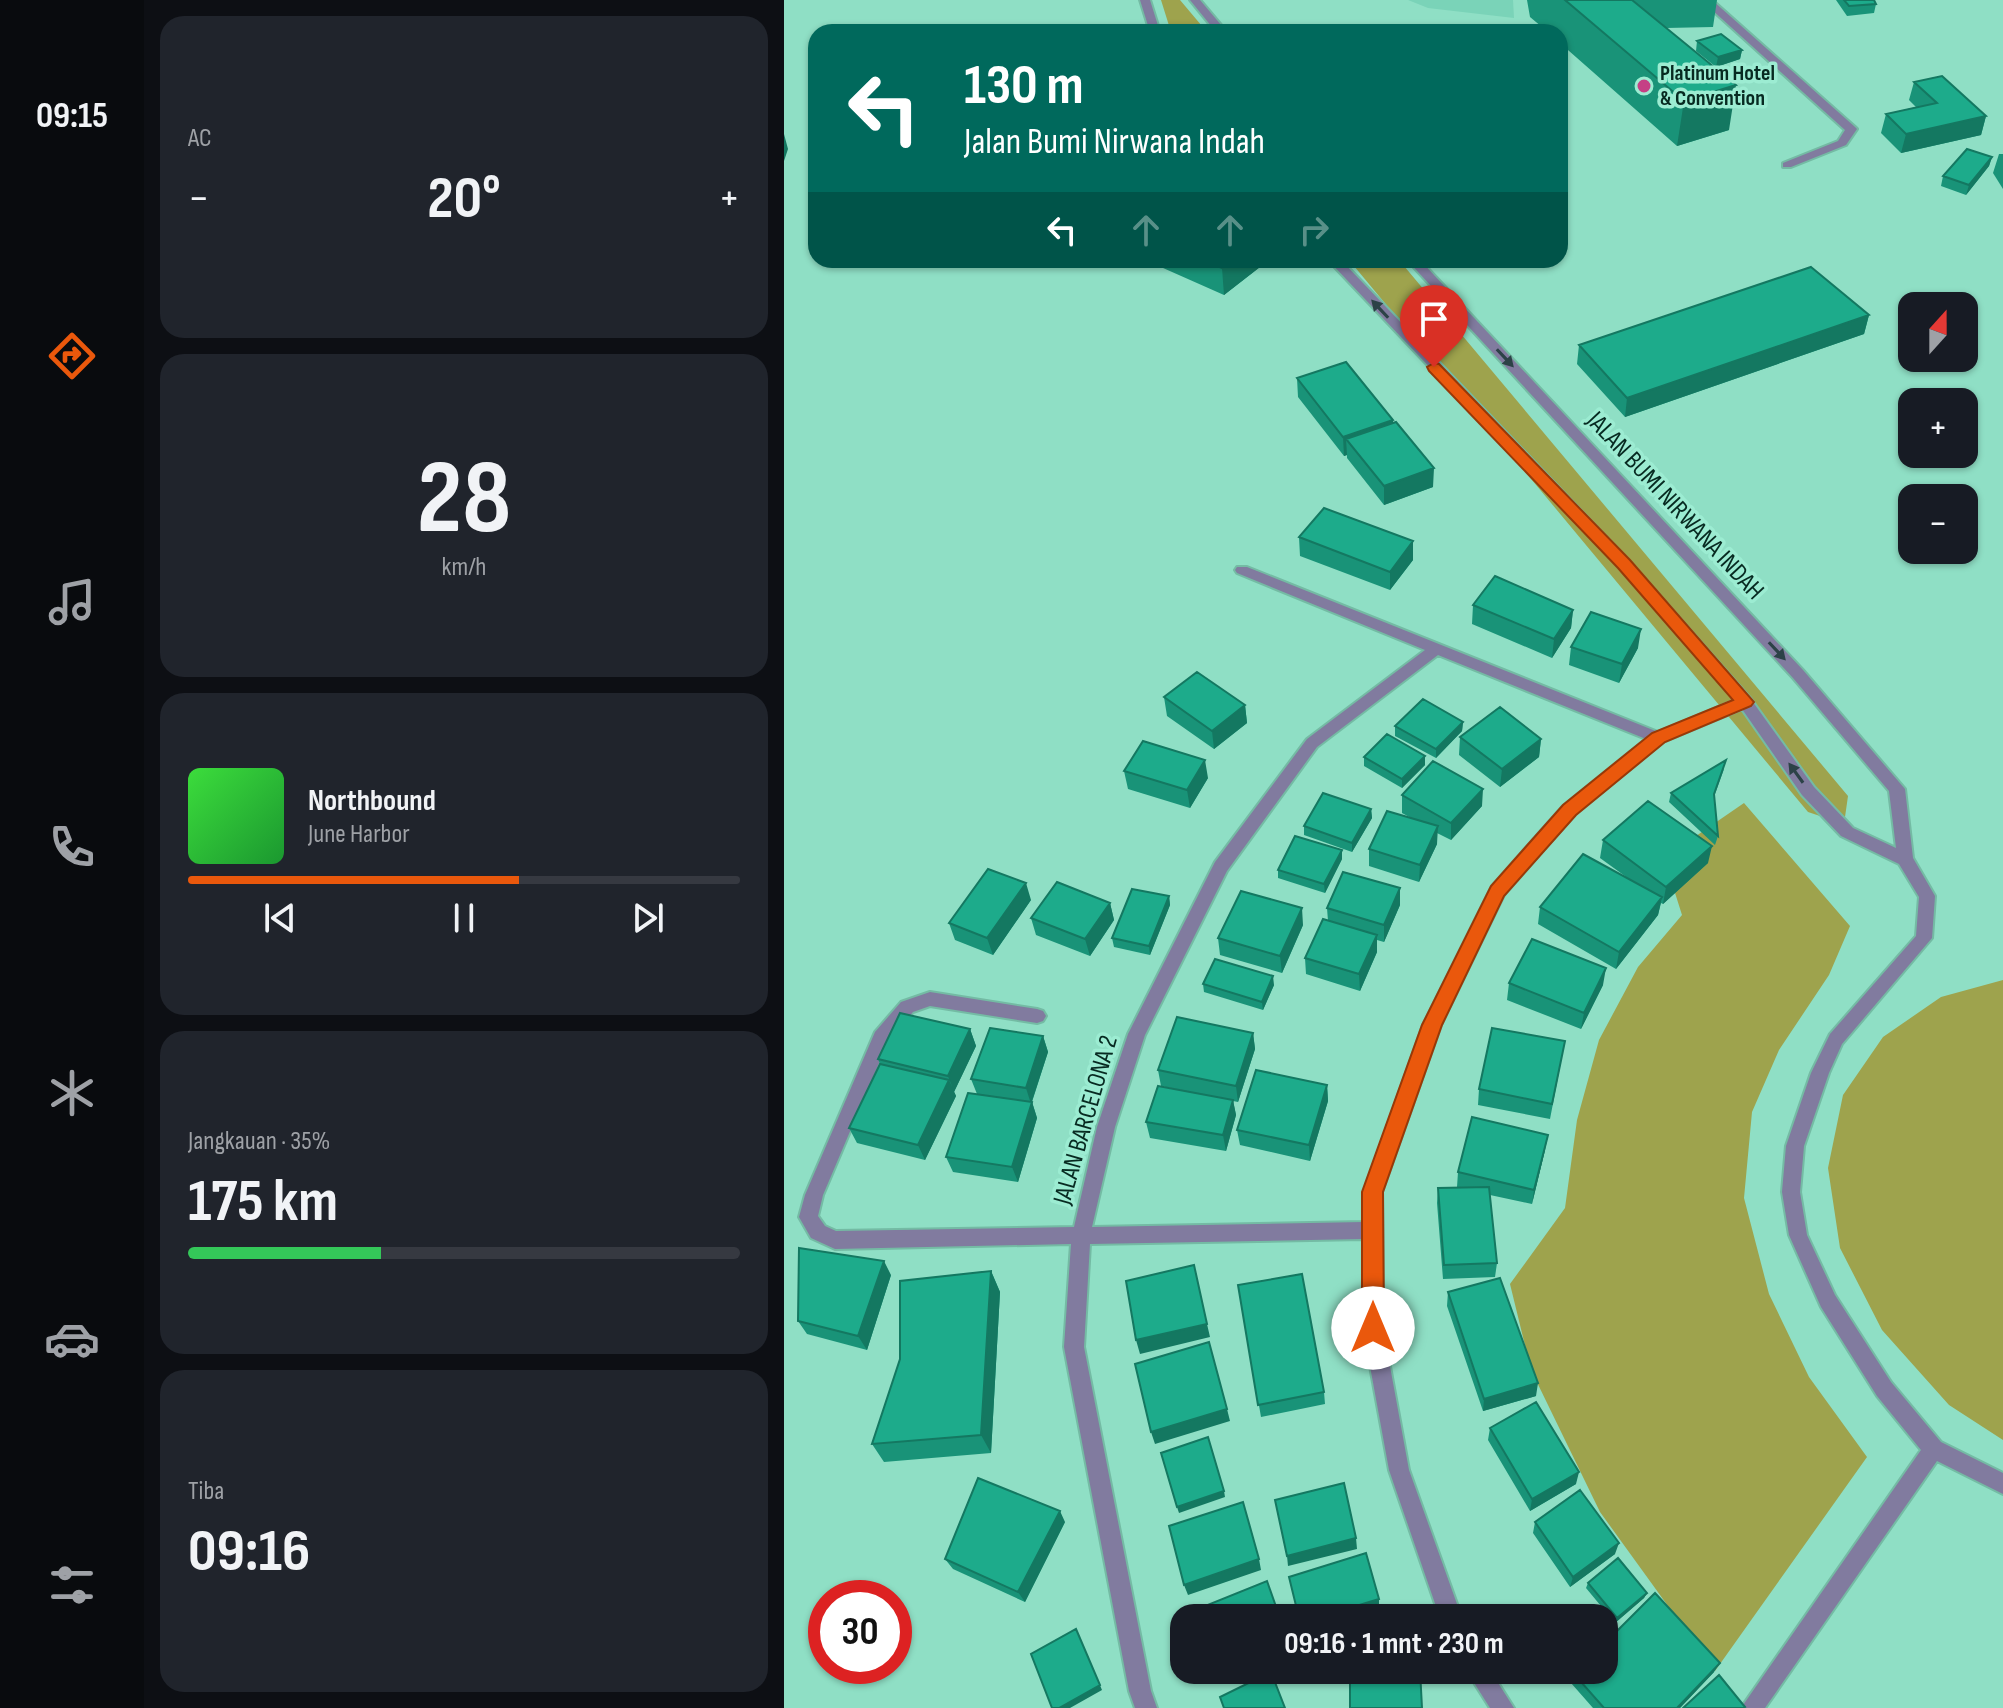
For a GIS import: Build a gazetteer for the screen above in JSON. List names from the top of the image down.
{
  "streets": {
    "street": ["JALAN BUMI NIRWANA INDAH", "JALAN BARCELONA 2"]
  },
  "places": ["Platinum Hotel & Convention"],
  "north": "top",
  "page": {
    "tabs": "09:15",
    "tile": [
      "AC",
      ["28", "km/h"],
      ["Jangkauan · 35%", "175 km"],
      ["Tiba", "09:16"]
    ],
    "turn": ["130 m", "Jalan Bumi Nirwana Indah"],
    "heat": ["−", "20°", "+"],
    "map_buttons": ["+", "−"],
    "song": ["Northbound", "June Harbor"],
    "limit": "30",
    "trip": "09:16 · 1 mnt · 230 m"
  }
}
